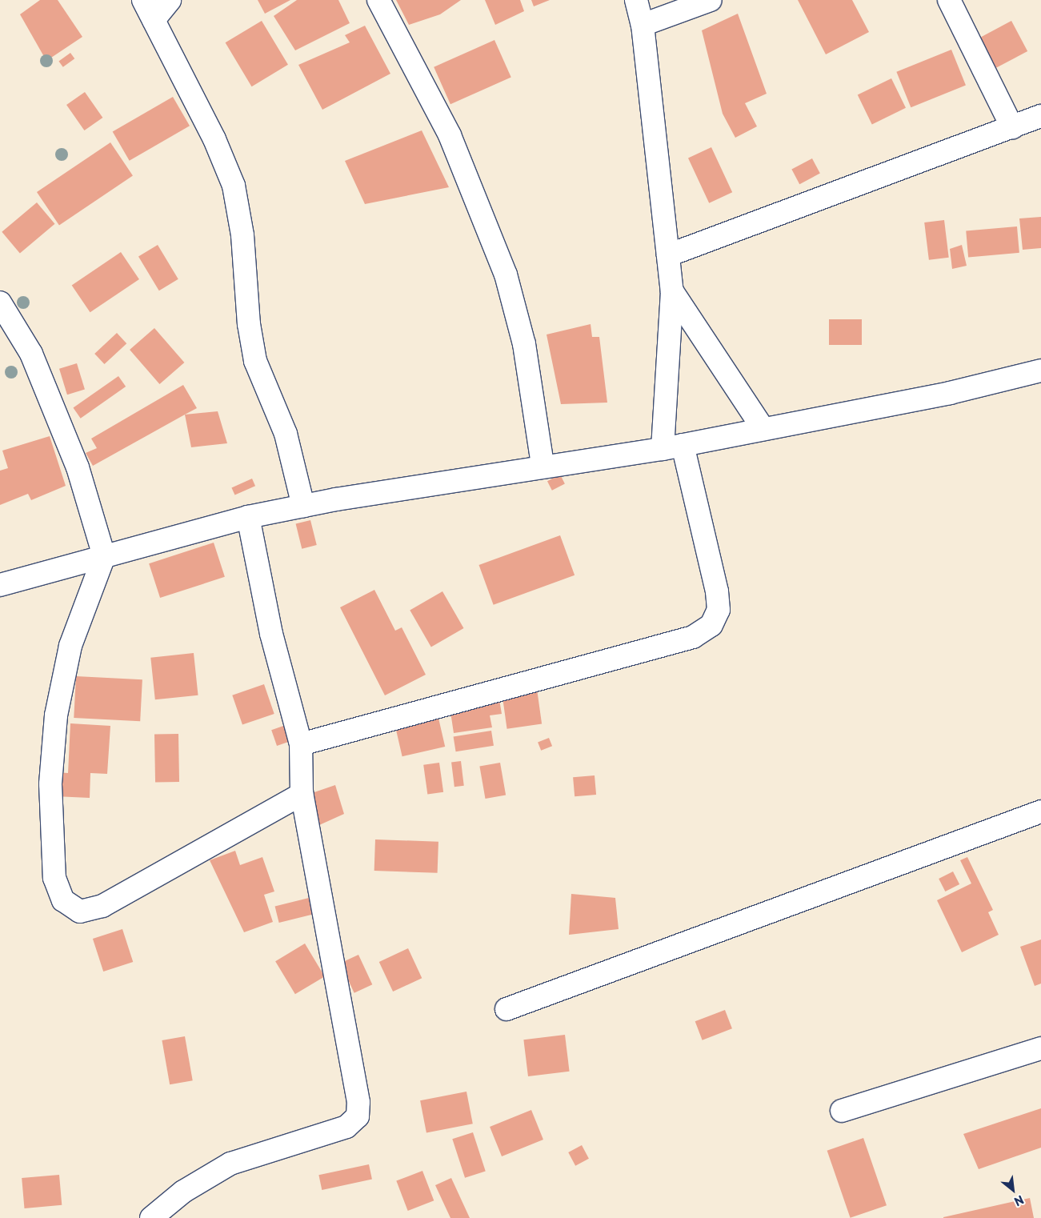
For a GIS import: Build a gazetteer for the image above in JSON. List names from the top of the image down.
{
  "north": "bottom right"
}
